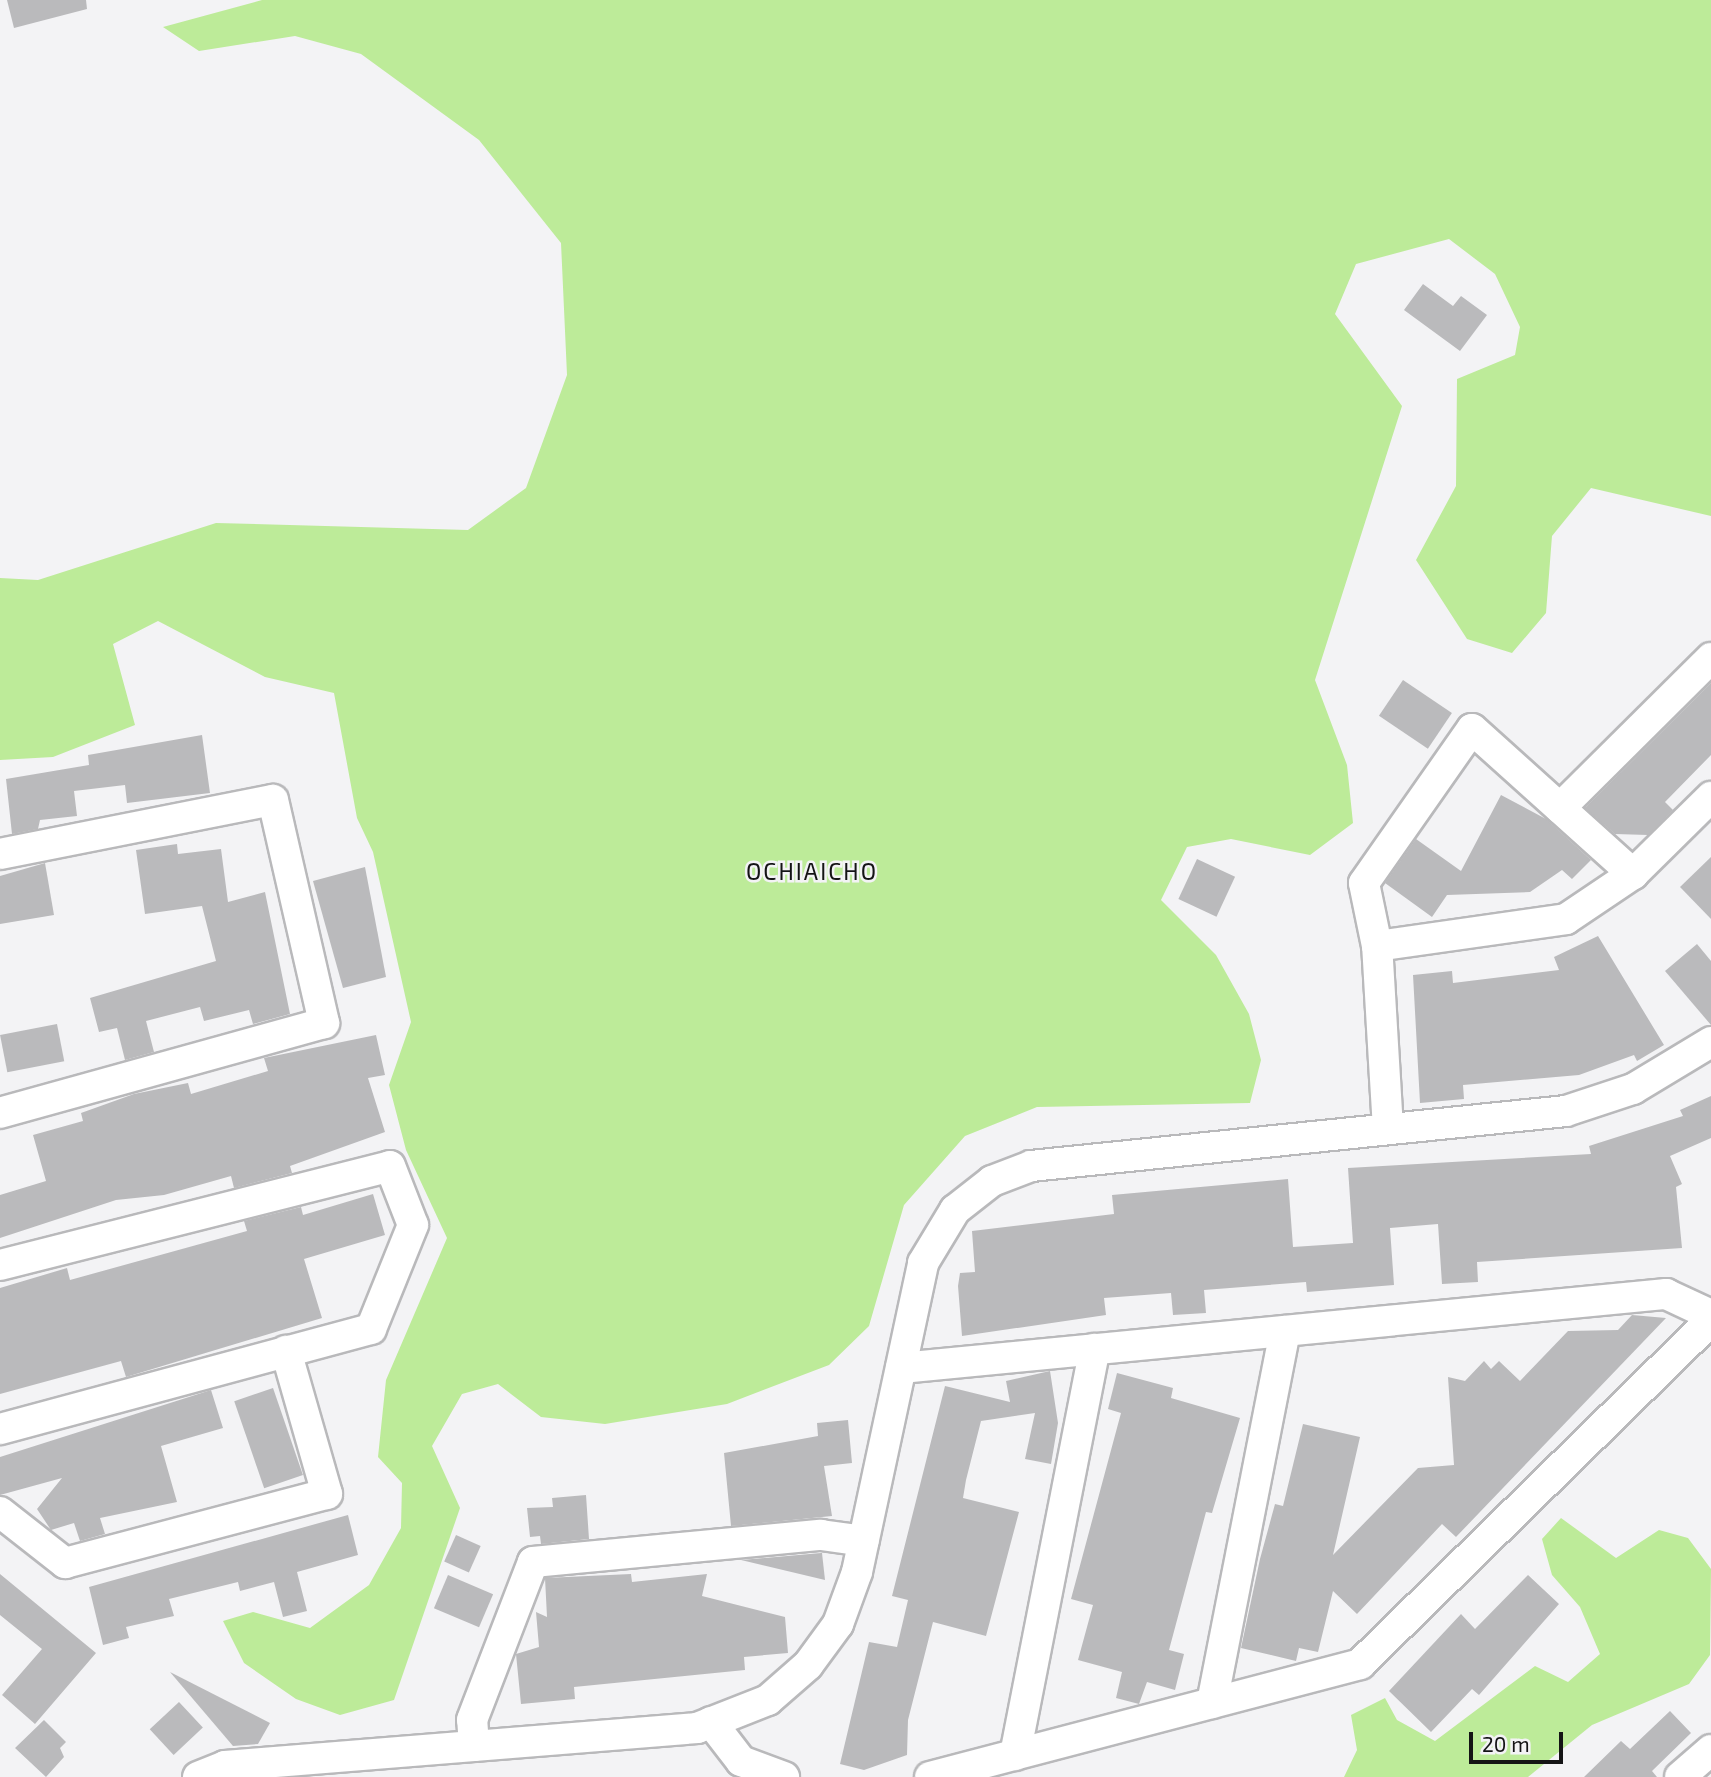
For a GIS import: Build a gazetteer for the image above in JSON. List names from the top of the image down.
{
  "districts": ["OCHIAICHO"],
  "scale_bar": "20 m"
}
